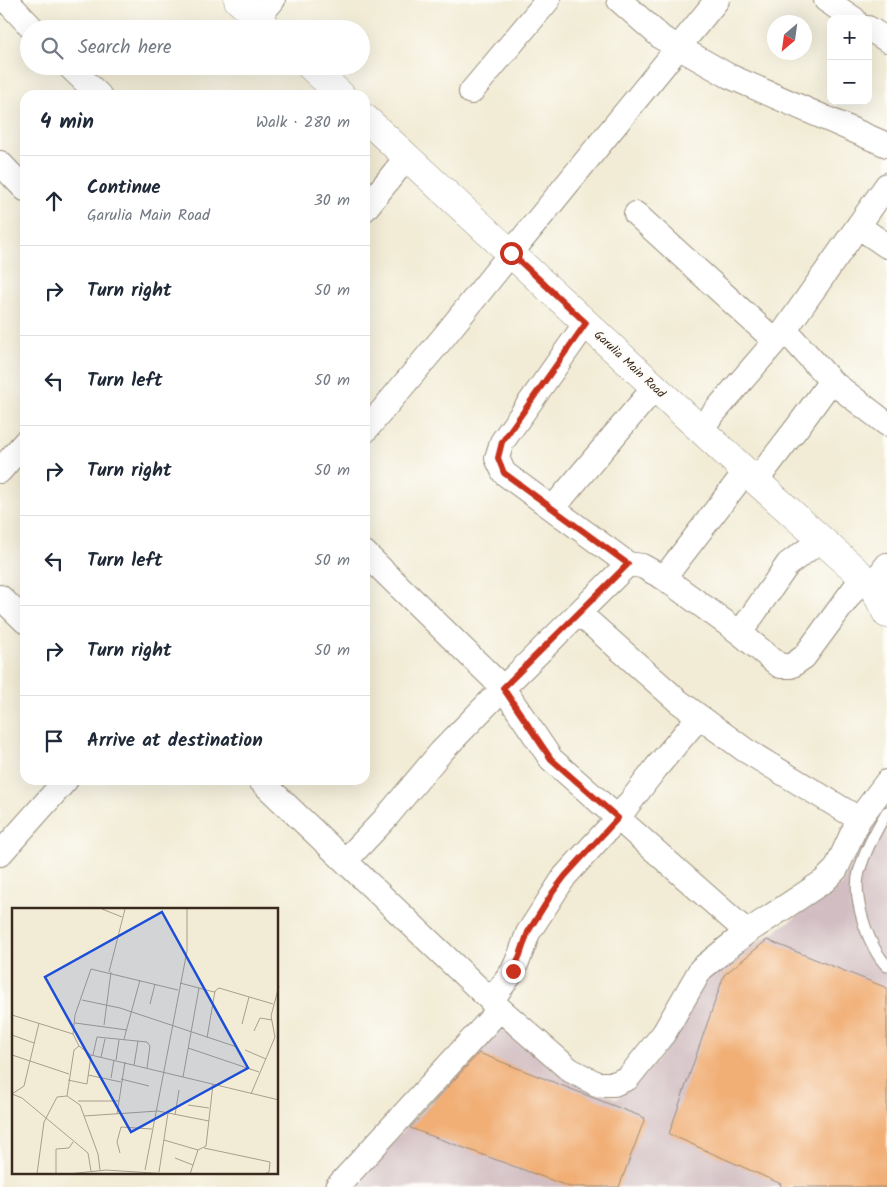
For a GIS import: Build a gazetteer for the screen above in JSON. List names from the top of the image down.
{
  "streets": {
    "street": ["Garulia Main Road"]
  },
  "north": "bottom left",
  "page": {
    "map_buttons": ["+", "−"],
    "search": "Search here",
    "heading": ["4 min", "Walk · 280 m"],
    "list": [
      ["Continue", "Garulia Main Road", "30 m"],
      ["Turn right", "50 m"],
      ["Turn left", "50 m"],
      ["Turn right", "50 m"],
      ["Turn left", "50 m"],
      ["Turn right", "50 m"],
      "Arrive at destination"
    ]
  }
}
